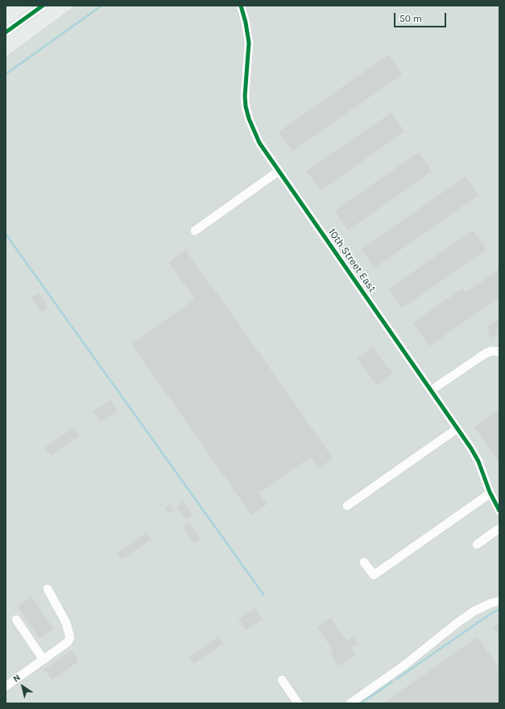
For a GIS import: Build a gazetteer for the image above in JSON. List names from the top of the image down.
{
  "streets": {
    "street": ["10th Street East"]
  },
  "scale_bar": "50 m",
  "north": "top left"
}
